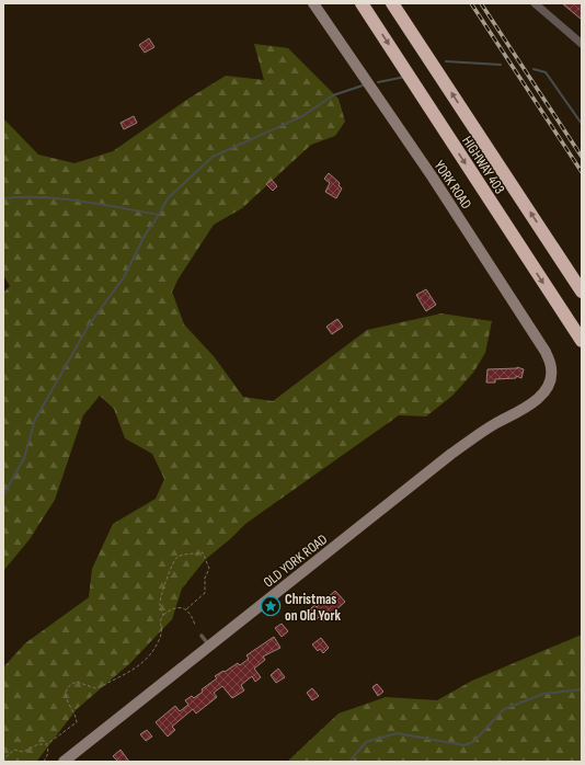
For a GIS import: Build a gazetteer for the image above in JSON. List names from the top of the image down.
{
  "streets": {
    "highway": ["HIGHWAY 403"],
    "street": ["YORK ROAD", "OLD YORK ROAD"]
  },
  "crossings": [
    ["YORK ROAD", "OLD YORK ROAD"]
  ],
  "places": {
    "place": ["Christmas on Old York"]
  }
}
